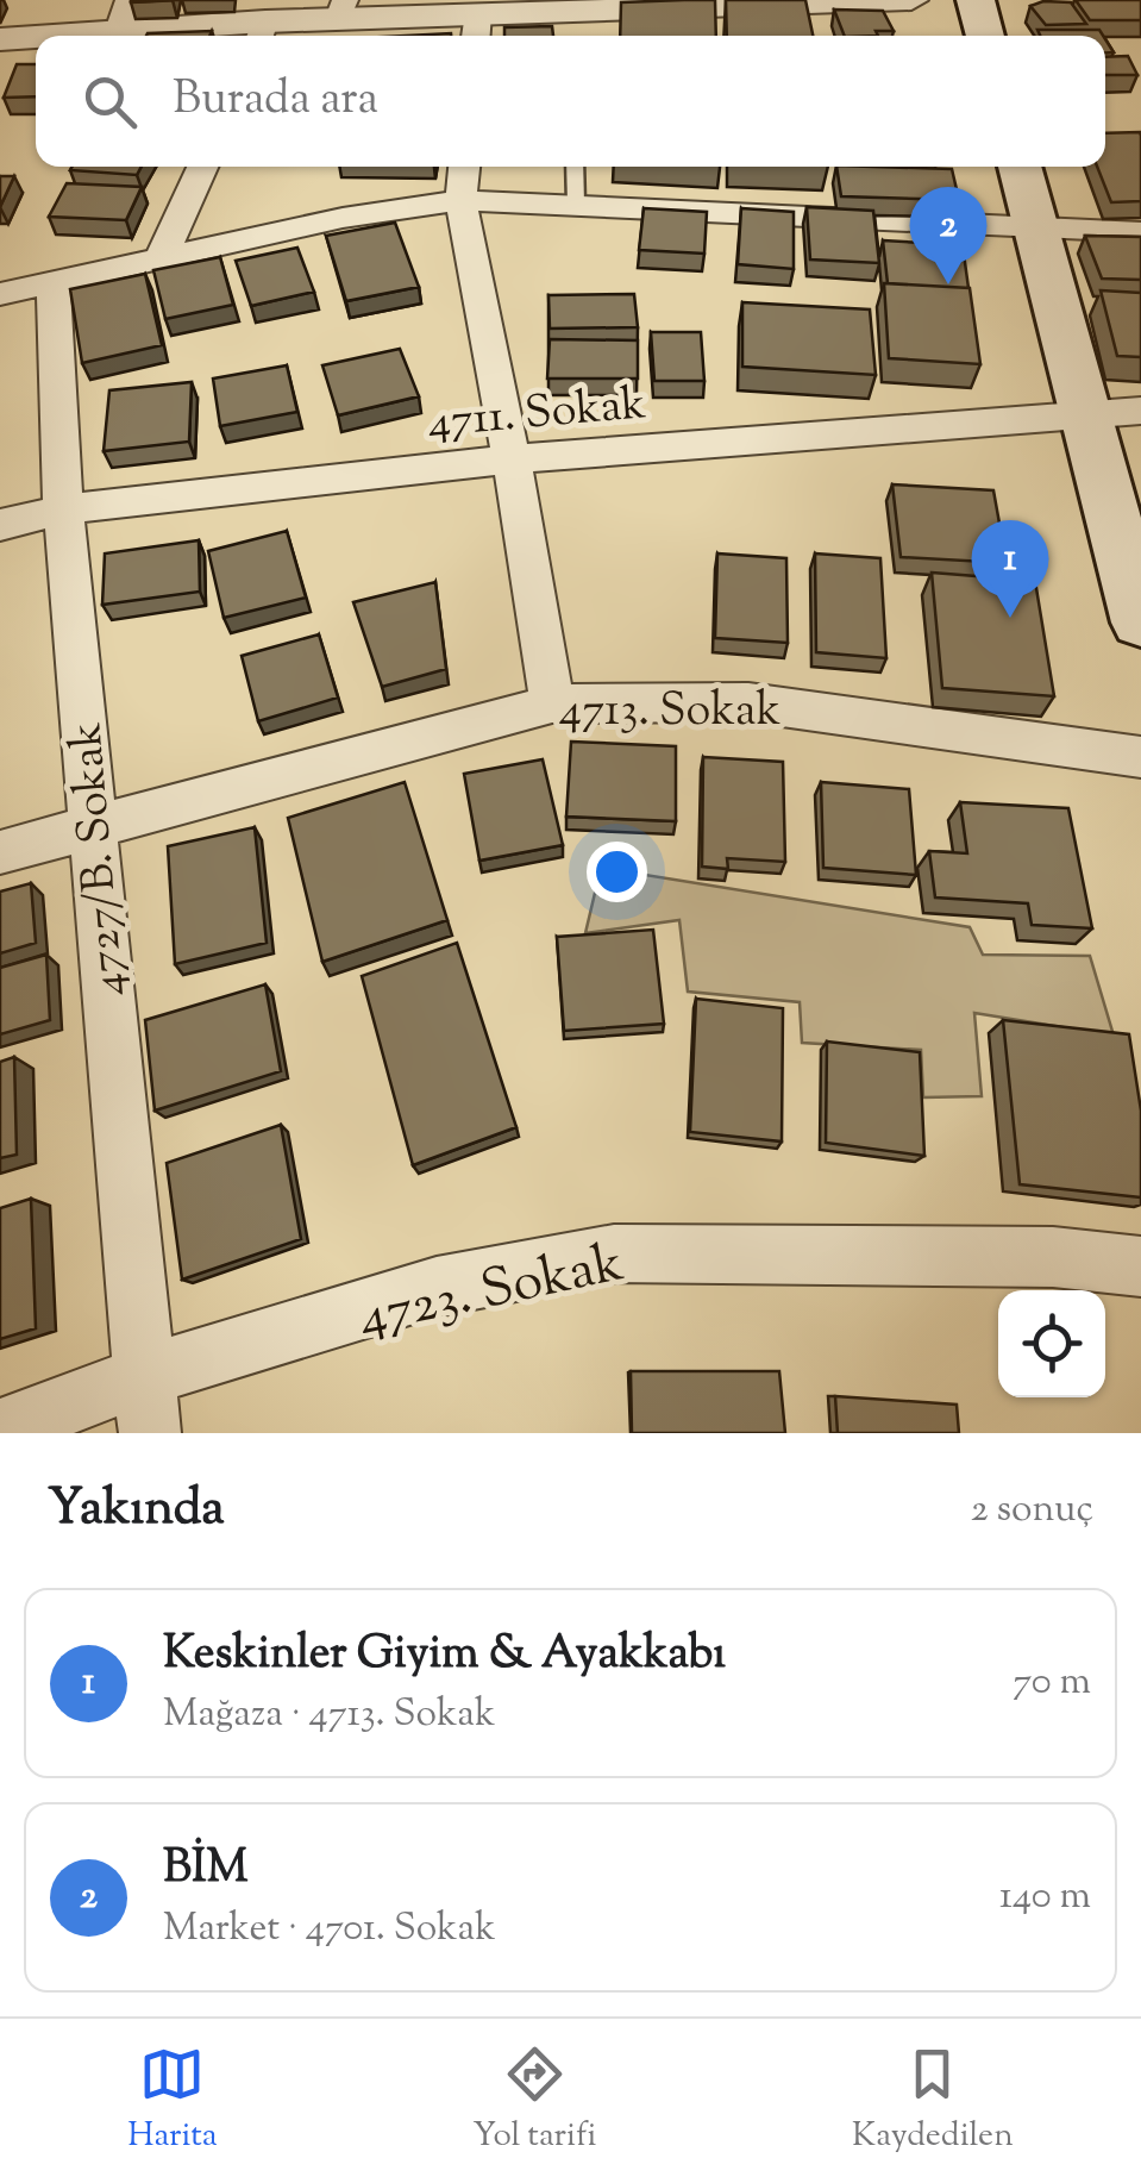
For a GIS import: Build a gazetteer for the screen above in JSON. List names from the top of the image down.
{
  "streets": {
    "street": [
      "4711. Sokak",
      "4713. Sokak",
      "4727/B. Sokak",
      "4723. Sokak"
    ]
  },
  "crossings": [
    ["4711. Sokak", "4727/B. Sokak"],
    ["4713. Sokak", "4727/B. Sokak"],
    ["4727/B. Sokak", "4723. Sokak"]
  ],
  "page": {
    "search": "Burada ara",
    "pins": ["2", "1"],
    "heading": ["Yakında", "2 sonuç"],
    "list": [
      {
        "mark": "1",
        "name": "Keskinler Giyim & Ayakkabı",
        "note": "Mağaza · 4713. Sokak",
        "value": "70 m"
      },
      {
        "mark": "2",
        "name": "BİM",
        "note": "Market · 4701. Sokak",
        "value": "140 m"
      }
    ],
    "nav": ["Harita", "Yol tarifi", "Kaydedilen"]
  }
}
